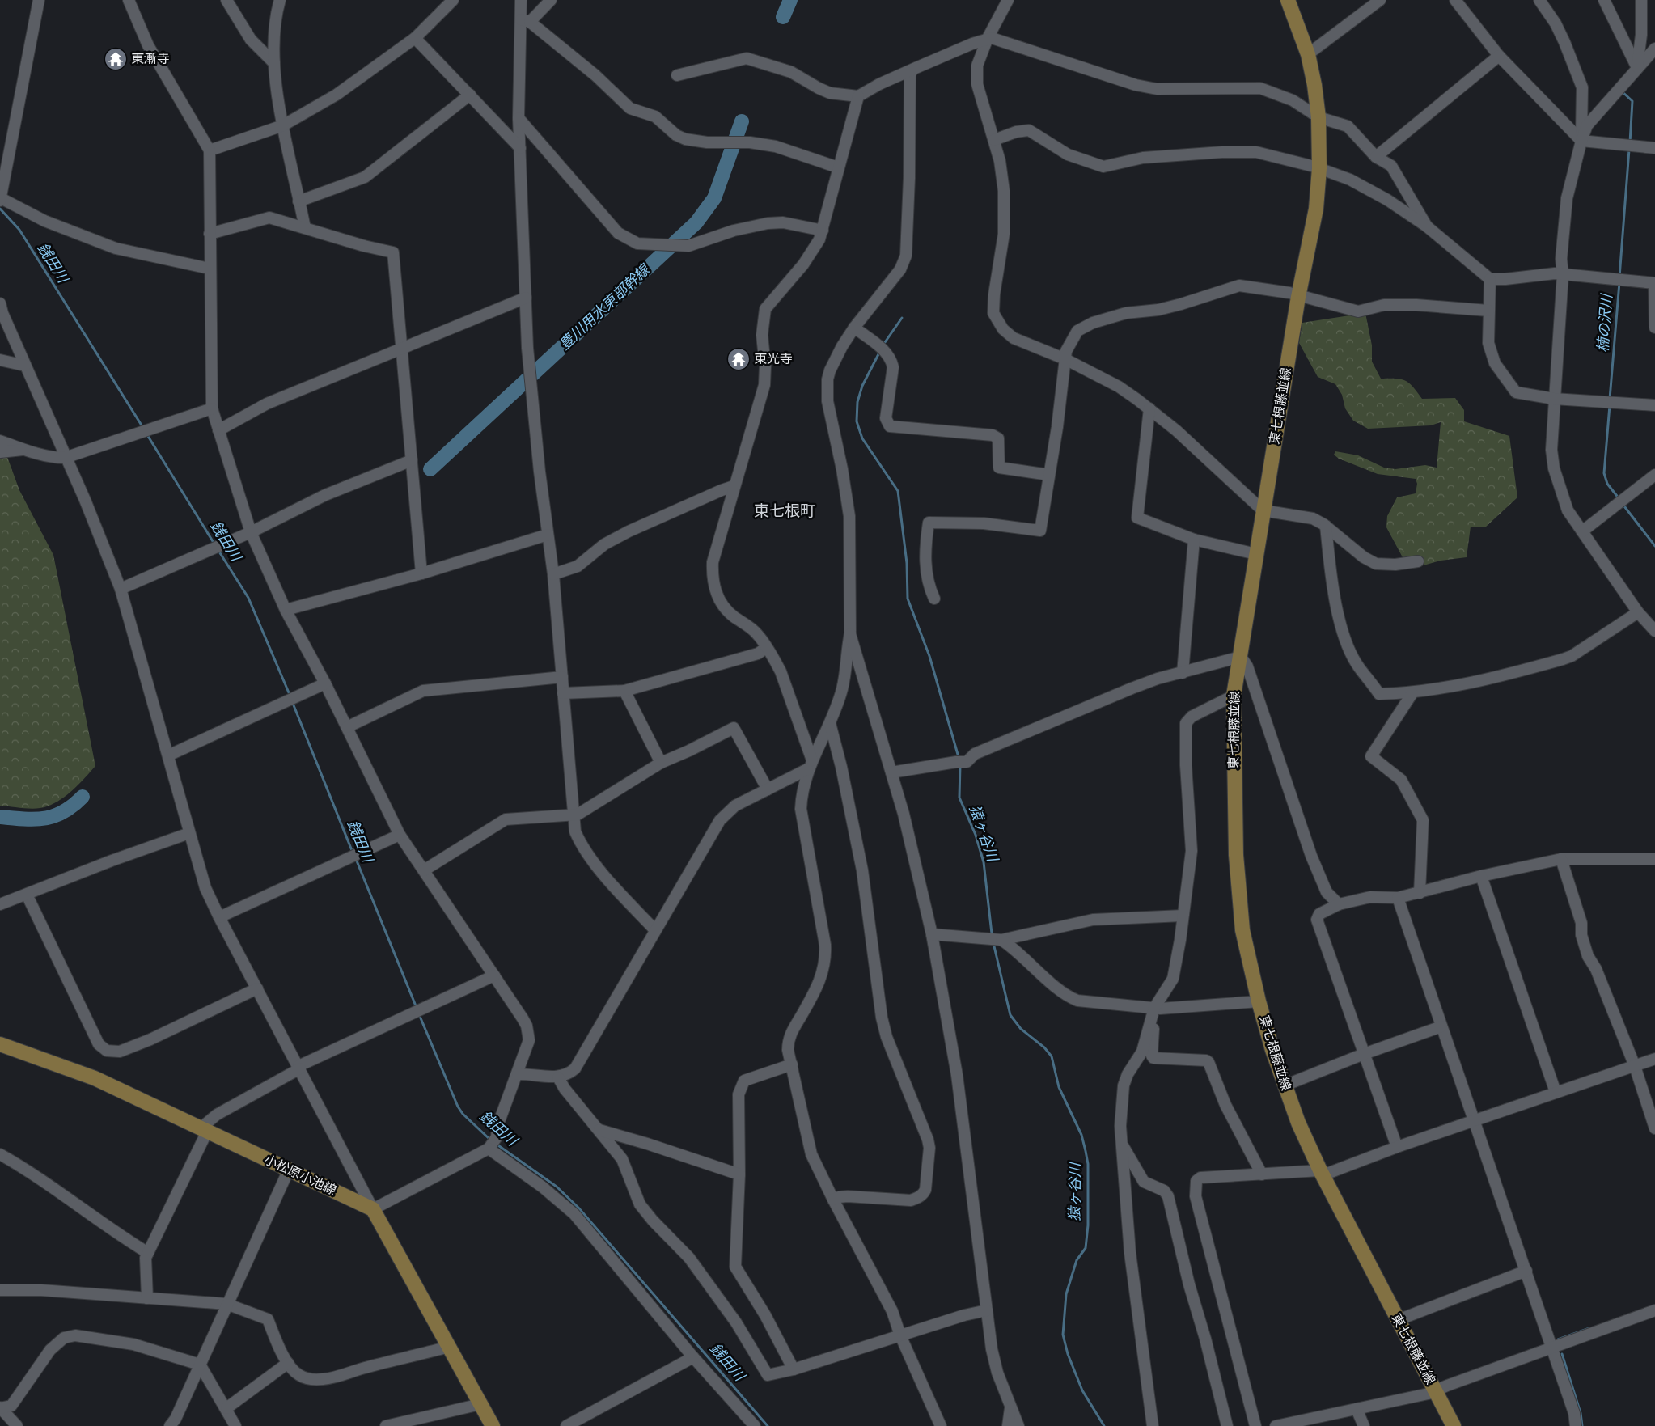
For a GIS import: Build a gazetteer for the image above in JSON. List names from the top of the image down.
{
  "streets": {
    "main road": ["東七根藤並線", "小松原小池線"]
  },
  "districts": ["東七根町"],
  "water": [
    "銭田川",
    "豊川用水東部幹線",
    "楠の沢川",
    "猿ヶ谷川"
  ],
  "places": {
    "temple": ["東漸寺", "東光寺"]
  }
}
